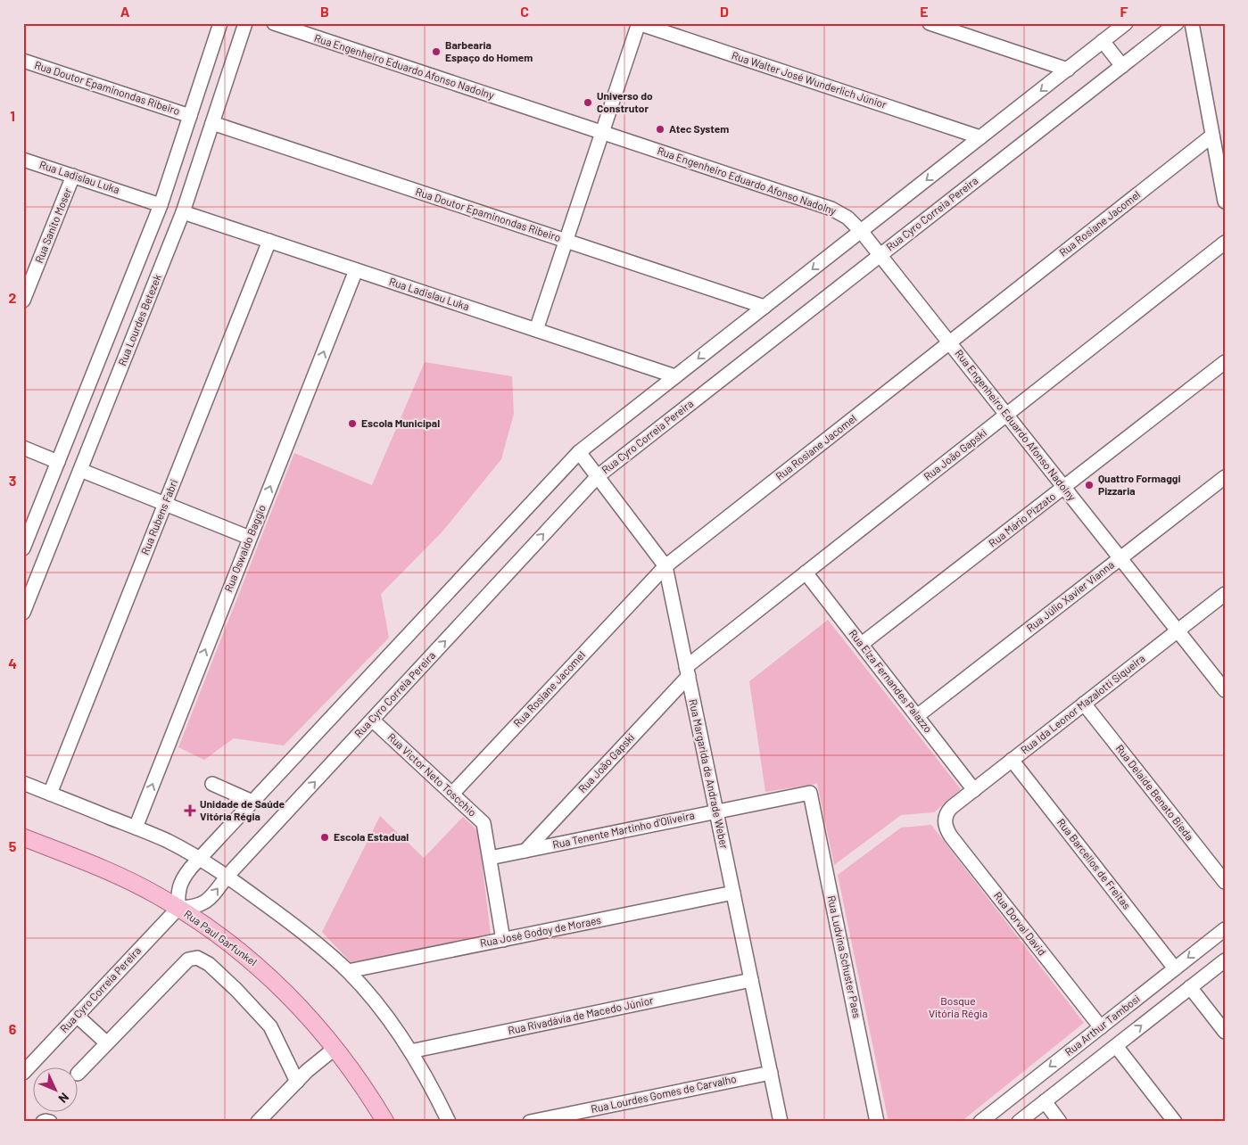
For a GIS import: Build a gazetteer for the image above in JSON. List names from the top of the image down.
{
  "streets": {
    "main road": ["Rua Paul Garfunkel"],
    "street": [
      "Rua Engenheiro Eduardo Afonso Nadolny",
      "Rua Walter José Wunderlich Júnior",
      "Rua Doutor Epaminondas Ribeiro",
      "Rua Ladislau Luka",
      "Rua Cyro Correia Pereira",
      "Rua Rosiane Jacomel",
      "Rua Sanito Moser",
      "Rua Lourdes Betezek",
      "Rua João Gapski",
      "Rua Rubens Fabri",
      "Rua Mário Pizzato",
      "Rua Oswaldo Baggio",
      "Rua Júlio Xavier Vianna",
      "Rua Elza Fernandes Palazzo",
      "Rua Ida Leonor Mazalotti Siqueira",
      "Rua Margarida de Andrade Weber",
      "Rua Victor Neto Toscchio",
      "Rua Delaide Benato Bieda",
      "Rua Tenente Martinho d'Oliveira",
      "Rua Barcellos de Freitas",
      "Rua Dorval David",
      "Rua José Godoy de Moraes",
      "Rua Ludvina Schuster Paes",
      "Rua Rivadávia de Macedo Júnior",
      "Rua Arthur Tambosi",
      "Rua Lourdes Gomes de Carvalho"
    ]
  },
  "crossings": [
    ["Rua Engenheiro Eduardo Afonso Nadolny", "Rua Cyro Correia Pereira"],
    ["Rua Engenheiro Eduardo Afonso Nadolny", "Rua Rosiane Jacomel"],
    ["Rua Engenheiro Eduardo Afonso Nadolny", "Rua João Gapski"],
    ["Rua Engenheiro Eduardo Afonso Nadolny", "Rua Mário Pizzato"],
    ["Rua Engenheiro Eduardo Afonso Nadolny", "Rua Júlio Xavier Vianna"],
    ["Rua Engenheiro Eduardo Afonso Nadolny", "Rua Ida Leonor Mazalotti Siqueira"],
    ["Rua Doutor Epaminondas Ribeiro", "Rua Lourdes Betezek"],
    ["Rua Ladislau Luka", "Rua Sanito Moser"],
    ["Rua Ladislau Luka", "Rua Lourdes Betezek"],
    ["Rua Ladislau Luka", "Rua Rubens Fabri"],
    ["Rua Ladislau Luka", "Rua Oswaldo Baggio"],
    ["Rua Cyro Correia Pereira", "Rua Margarida de Andrade Weber"],
    ["Rua Cyro Correia Pereira", "Rua Victor Neto Toscchio"],
    ["Rua Cyro Correia Pereira", "Rua Paul Garfunkel"],
    ["Rua Rosiane Jacomel", "Rua Margarida de Andrade Weber"],
    ["Rua Rosiane Jacomel", "Rua Victor Neto Toscchio"],
    ["Rua João Gapski", "Rua Elza Fernandes Palazzo"],
    ["Rua João Gapski", "Rua Margarida de Andrade Weber"],
    ["Rua João Gapski", "Rua Tenente Martinho d'Oliveira"],
    ["Rua Mário Pizzato", "Rua Elza Fernandes Palazzo"],
    ["Rua Júlio Xavier Vianna", "Rua Elza Fernandes Palazzo"],
    ["Rua Elza Fernandes Palazzo", "Rua Ida Leonor Mazalotti Siqueira"],
    ["Rua Ida Leonor Mazalotti Siqueira", "Rua Delaide Benato Bieda"],
    ["Rua Ida Leonor Mazalotti Siqueira", "Rua Barcellos de Freitas"],
    ["Rua Ida Leonor Mazalotti Siqueira", "Rua Dorval David"],
    ["Rua Margarida de Andrade Weber", "Rua Tenente Martinho d'Oliveira"],
    ["Rua Margarida de Andrade Weber", "Rua José Godoy de Moraes"],
    ["Rua Margarida de Andrade Weber", "Rua Rivadávia de Macedo Júnior"],
    ["Rua Margarida de Andrade Weber", "Rua Lourdes Gomes de Carvalho"],
    ["Rua Victor Neto Toscchio", "Rua Tenente Martinho d'Oliveira"],
    ["Rua Victor Neto Toscchio", "Rua José Godoy de Moraes"],
    ["Rua Tenente Martinho d'Oliveira", "Rua Ludvina Schuster Paes"],
    ["Rua Barcellos de Freitas", "Rua Arthur Tambosi"],
    ["Rua Dorval David", "Rua Arthur Tambosi"]
  ],
  "one_way": ["Rua Oswaldo Baggio"],
  "parks": ["Bosque Vitória Régia"],
  "places": {
    "other": [
      "Barbearia Espaço do Homem",
      "Universo do Construtor",
      "Atec System",
      "Escola Municipal",
      "Quattro Formaggi Pizzaria",
      "Escola Estadual"
    ],
    "health": ["Unidade de Saúde Vitória Régia"]
  },
  "north": "bottom right",
  "grid": {
    "columns": [
      "A",
      "B",
      "C",
      "D",
      "E",
      "F"
    ],
    "rows": [
      "1",
      "2",
      "3",
      "4",
      "5",
      "6"
    ]
  }
}
